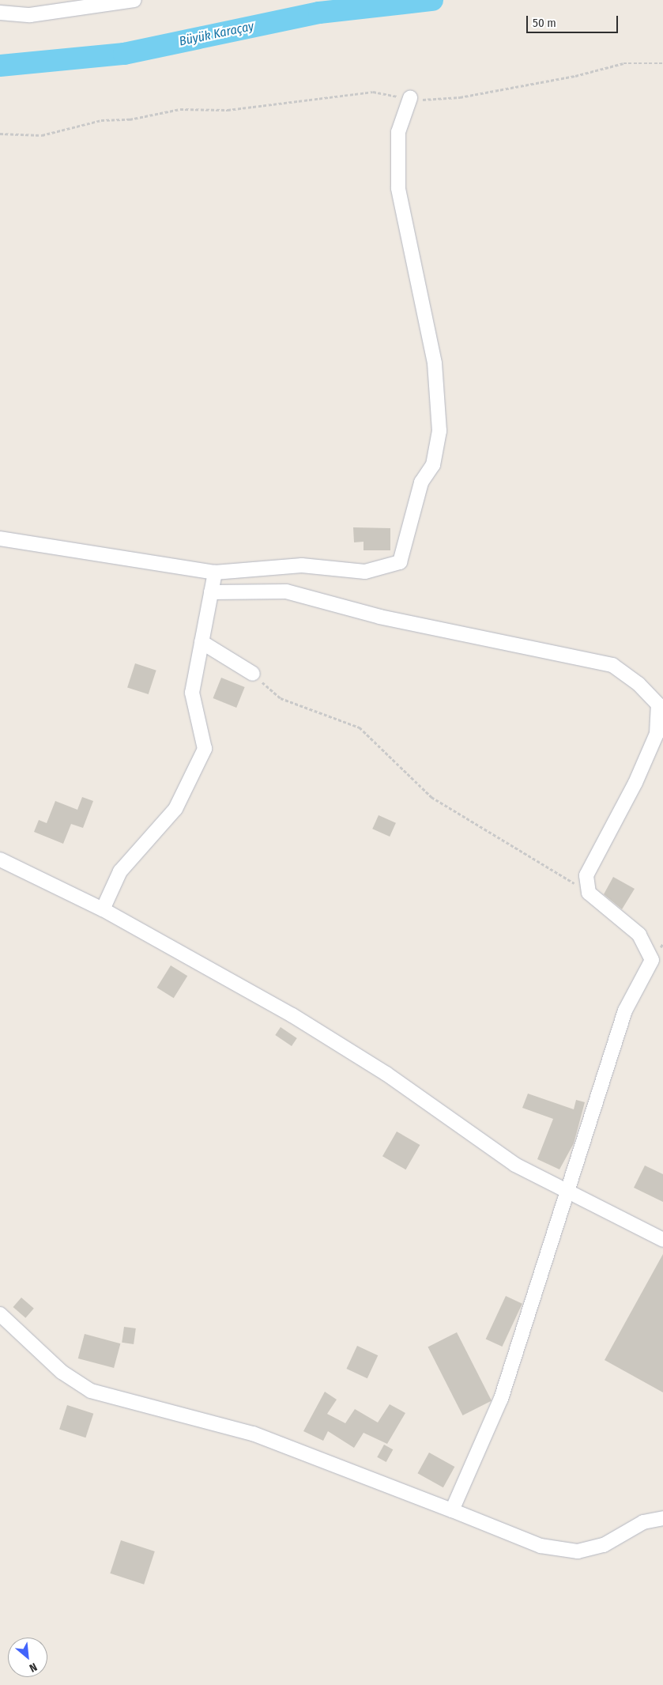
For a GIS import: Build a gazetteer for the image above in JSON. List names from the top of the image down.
{
  "water": ["Büyük Karaçay"],
  "scale_bar": "50 m",
  "north": "bottom right"
}
